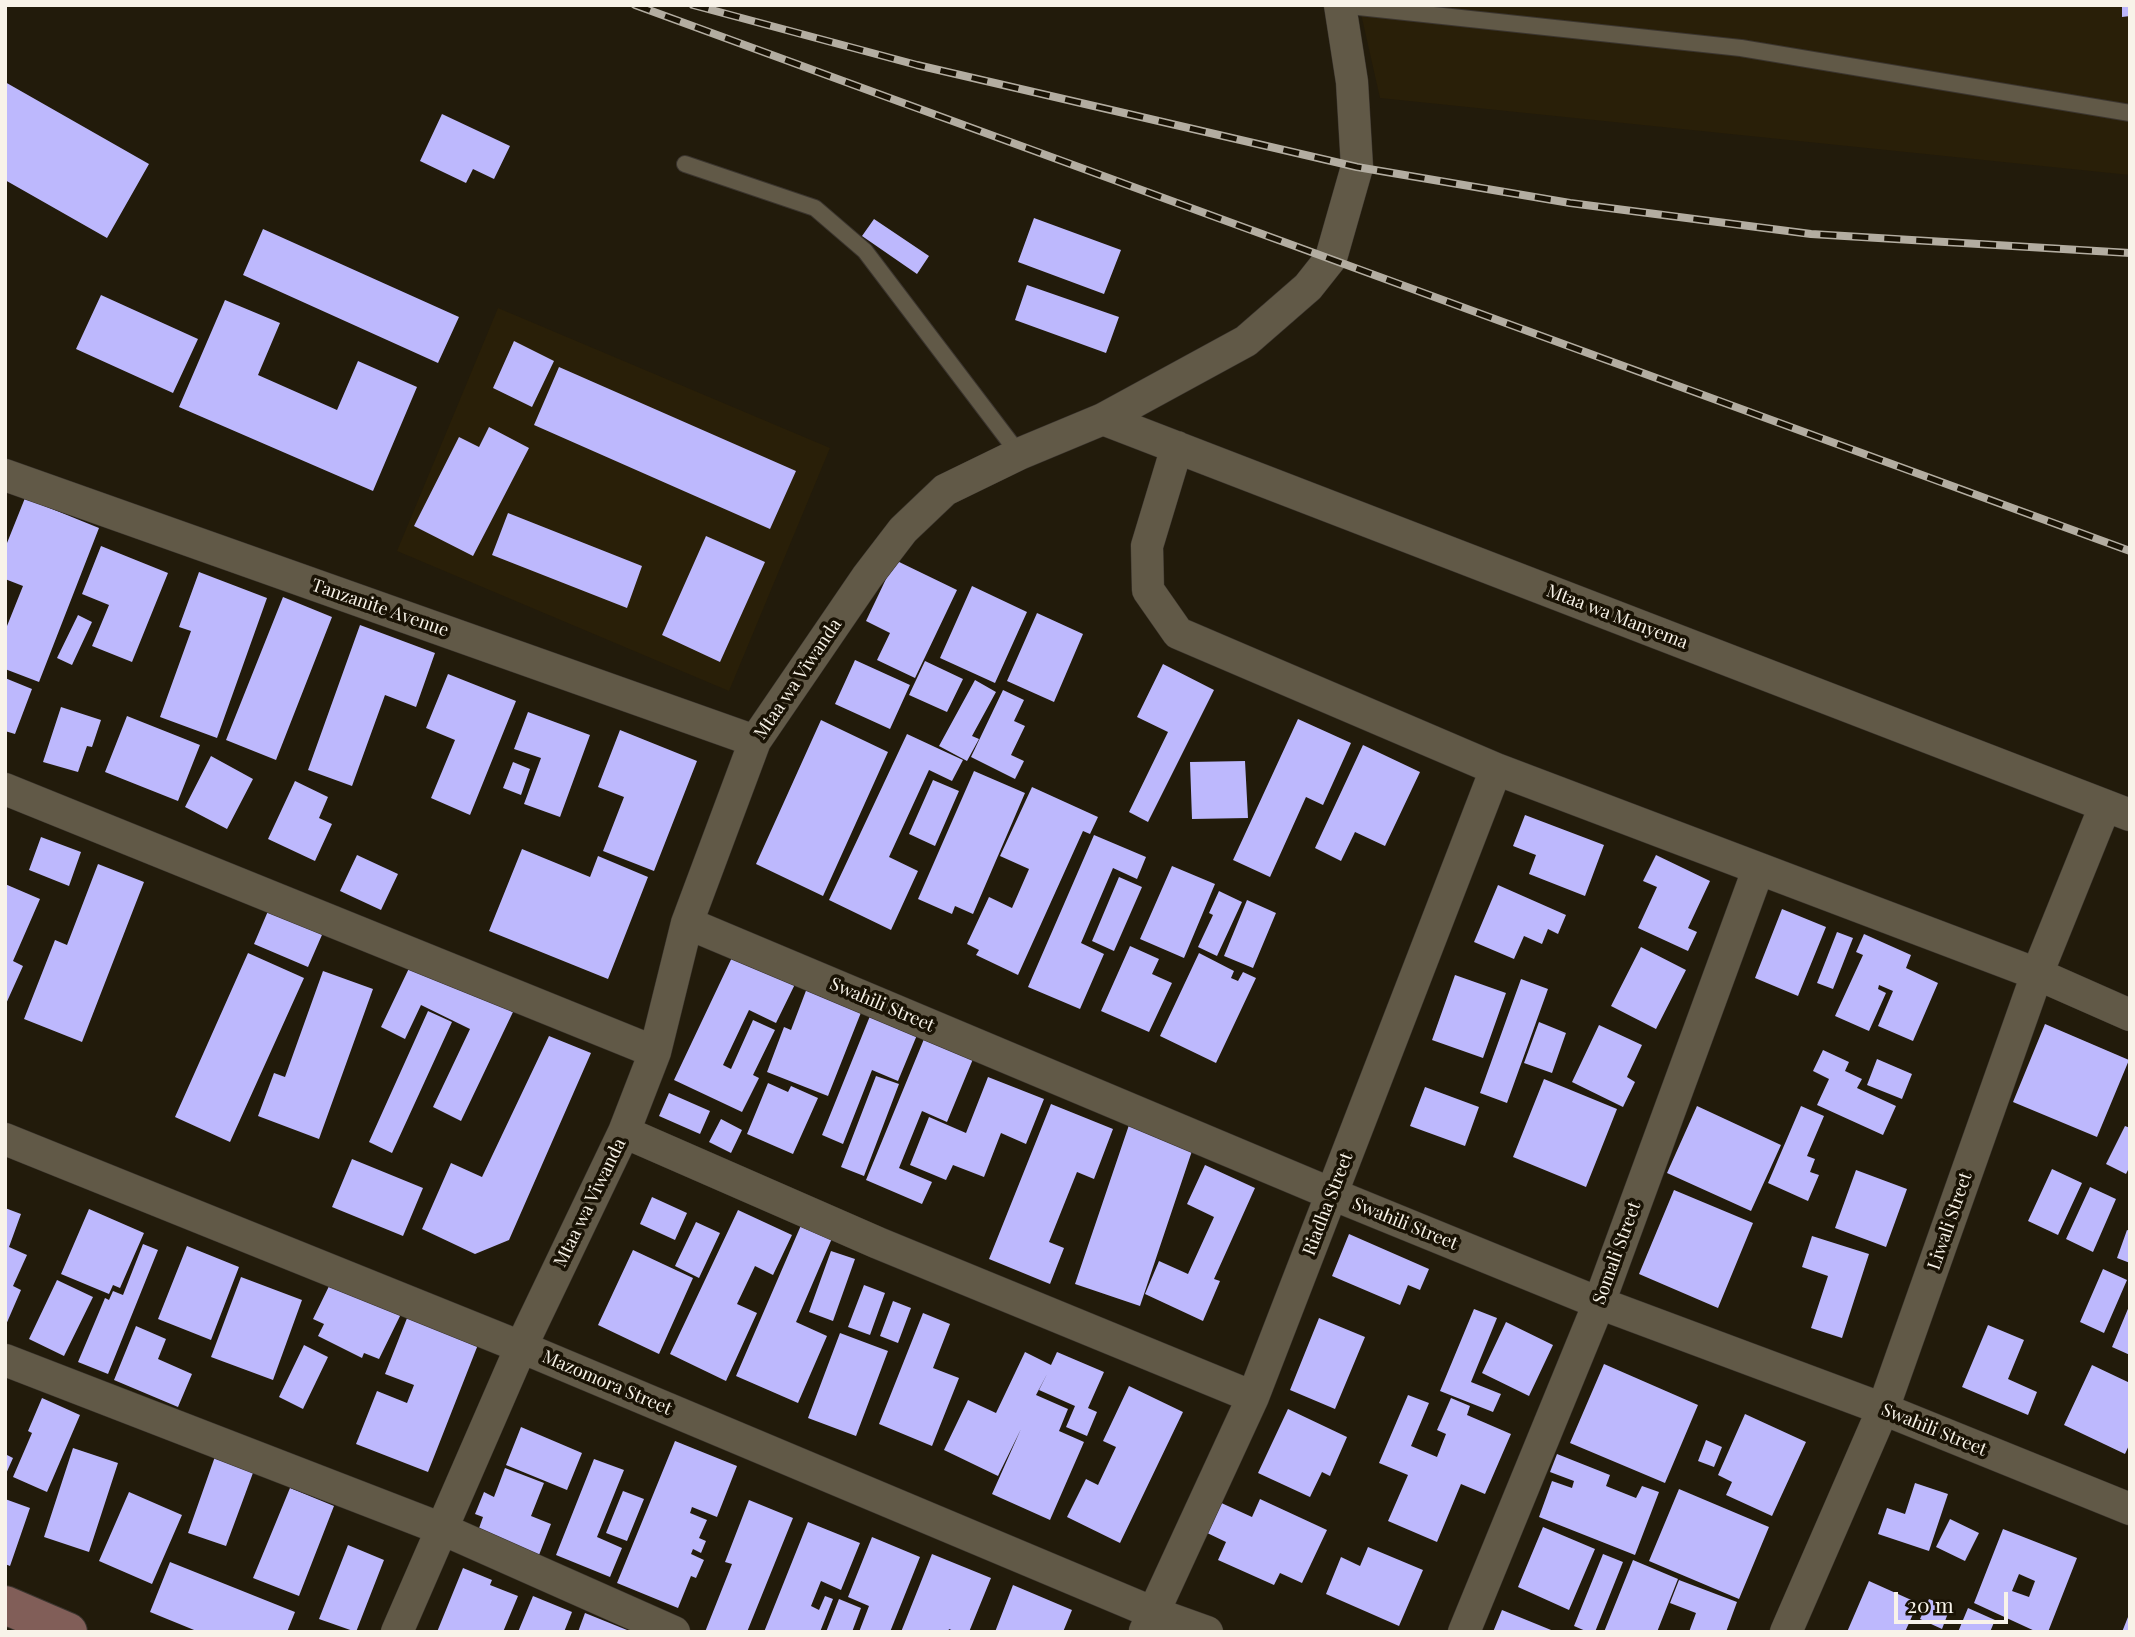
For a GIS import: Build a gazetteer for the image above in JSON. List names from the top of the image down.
{
  "streets": {
    "street": [
      "Tanzanite Avenue",
      "Mtaa wa Manyema",
      "Mtaa wa Viwanda",
      "Swahili Street",
      "Riadha Street",
      "Liwali Street",
      "Somali Street",
      "Mazomora Street"
    ]
  },
  "crossings": [
    ["Tanzanite Avenue", "Mtaa wa Viwanda"],
    ["Mtaa wa Manyema", "Mtaa wa Viwanda"],
    ["Mtaa wa Manyema", "Liwali Street"],
    ["Mtaa wa Viwanda", "Swahili Street"],
    ["Mtaa wa Viwanda", "Mazomora Street"],
    ["Swahili Street", "Riadha Street"],
    ["Swahili Street", "Liwali Street"],
    ["Swahili Street", "Somali Street"],
    ["Riadha Street", "Mazomora Street"]
  ],
  "scale_bar": "20 m"
}
